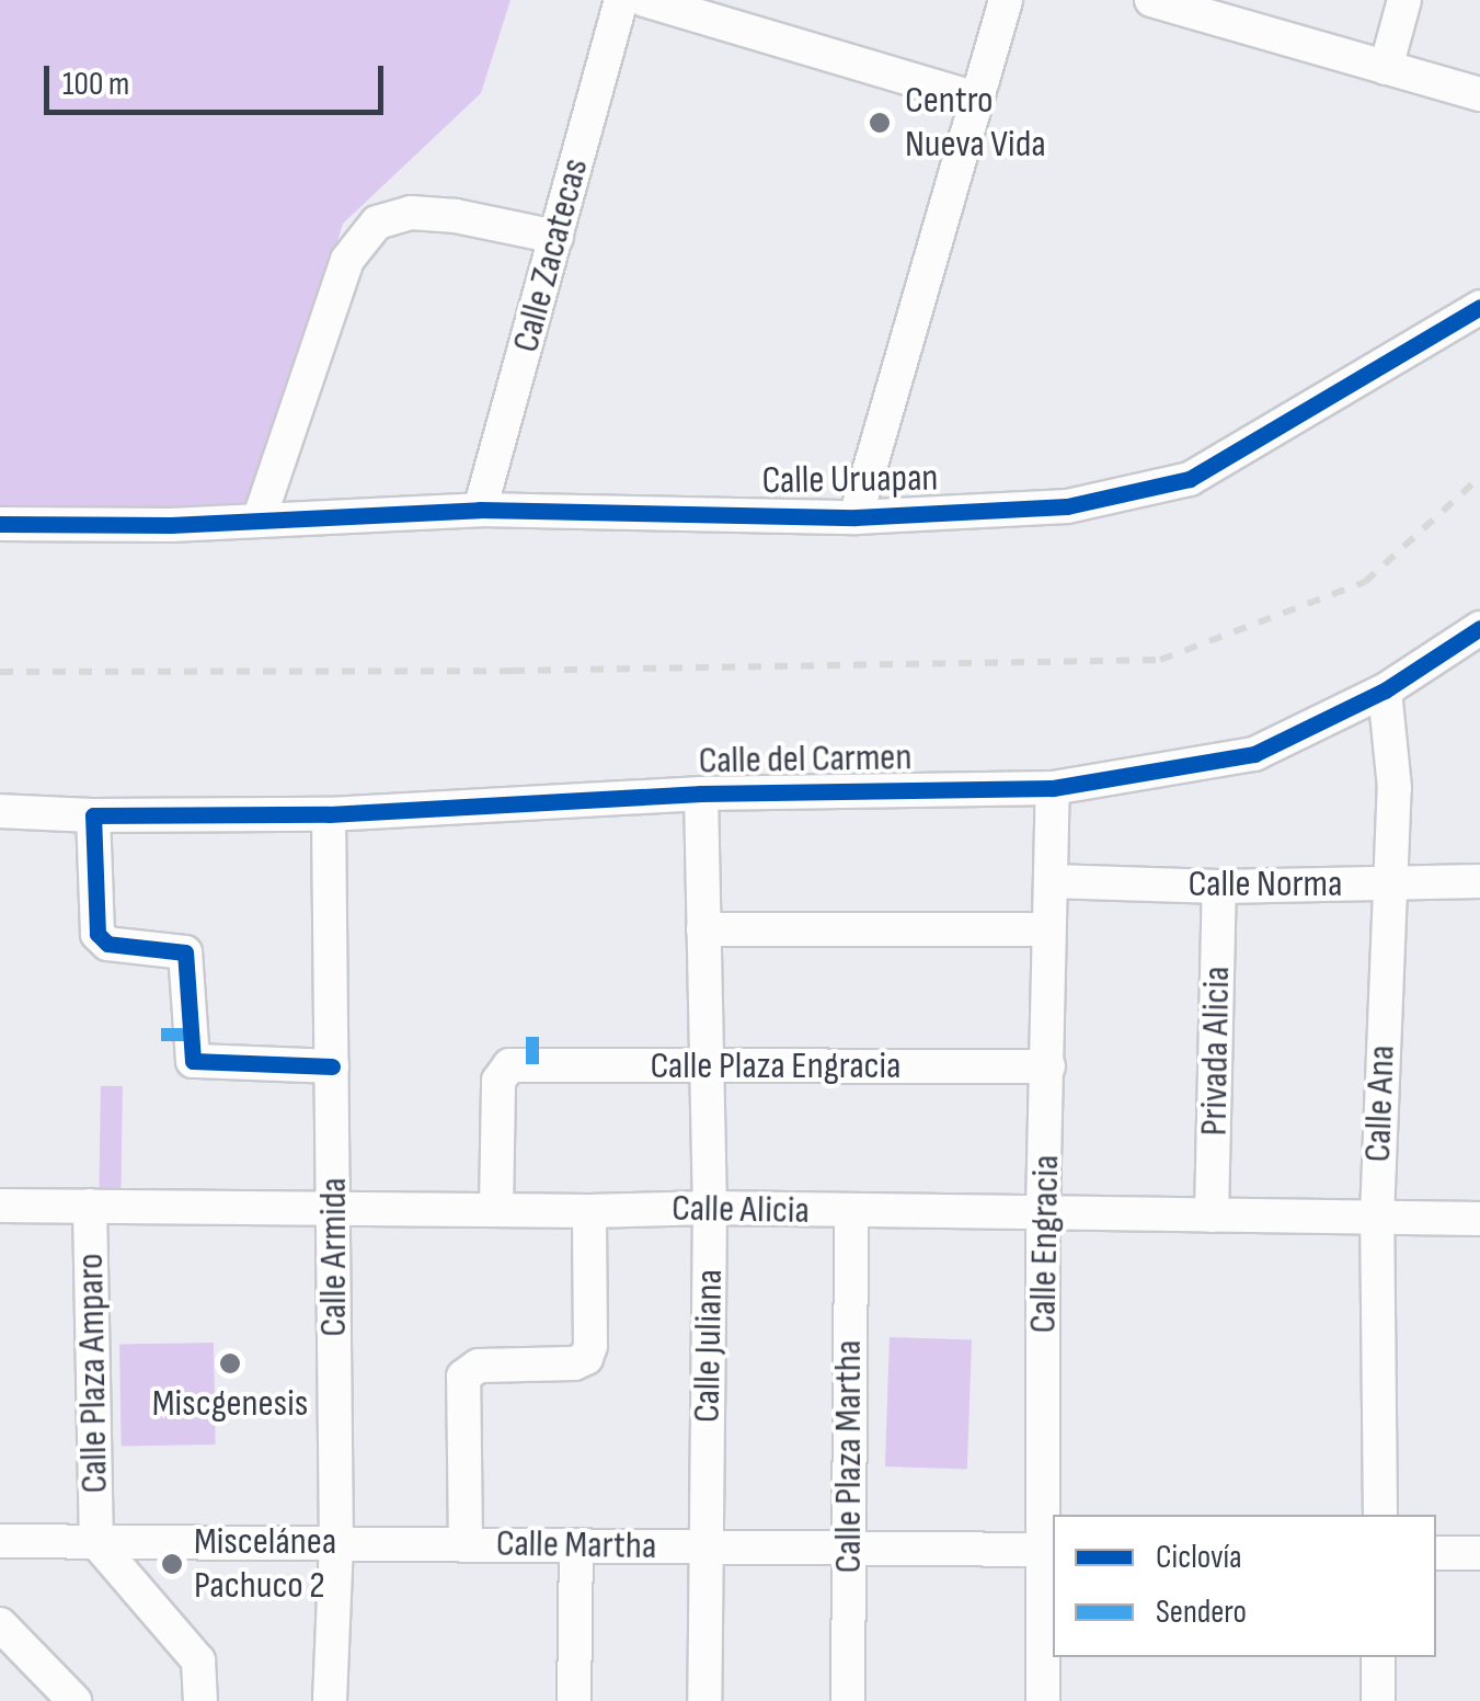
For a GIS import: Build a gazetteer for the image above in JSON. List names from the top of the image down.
{
  "streets": {
    "street": [
      "Calle Zacatecas",
      "Calle Uruapan",
      "Calle del Carmen",
      "Calle Norma",
      "Privada Alicia",
      "Calle Plaza Engracia",
      "Calle Ana",
      "Calle Alicia",
      "Calle Engracia",
      "Calle Armida",
      "Calle Juliana",
      "Calle Plaza Amparo",
      "Calle Plaza Martha",
      "Calle Martha"
    ]
  },
  "crossings": [
    ["Calle Zacatecas", "Calle Uruapan"],
    ["Calle del Carmen", "Calle Ana"],
    ["Calle del Carmen", "Calle Engracia"],
    ["Calle del Carmen", "Calle Armida"],
    ["Calle del Carmen", "Calle Juliana"],
    ["Calle Norma", "Privada Alicia"],
    ["Calle Norma", "Calle Ana"],
    ["Calle Norma", "Calle Engracia"],
    ["Privada Alicia", "Calle Alicia"],
    ["Calle Plaza Engracia", "Calle Alicia"],
    ["Calle Plaza Engracia", "Calle Engracia"],
    ["Calle Plaza Engracia", "Calle Juliana"],
    ["Calle Ana", "Calle Alicia"],
    ["Calle Alicia", "Calle Engracia"],
    ["Calle Alicia", "Calle Armida"],
    ["Calle Alicia", "Calle Juliana"],
    ["Calle Alicia", "Calle Plaza Amparo"],
    ["Calle Alicia", "Calle Plaza Martha"],
    ["Calle Engracia", "Calle Martha"],
    ["Calle Armida", "Calle Martha"],
    ["Calle Juliana", "Calle Martha"],
    ["Calle Plaza Amparo", "Calle Martha"],
    ["Calle Plaza Martha", "Calle Martha"]
  ],
  "places": ["Centro Nueva Vida", "Miscgenesis", "Miscelánea Pachuco 2"],
  "legend": ["Ciclovía", "Sendero"],
  "scale_bar": "100 m"
}
